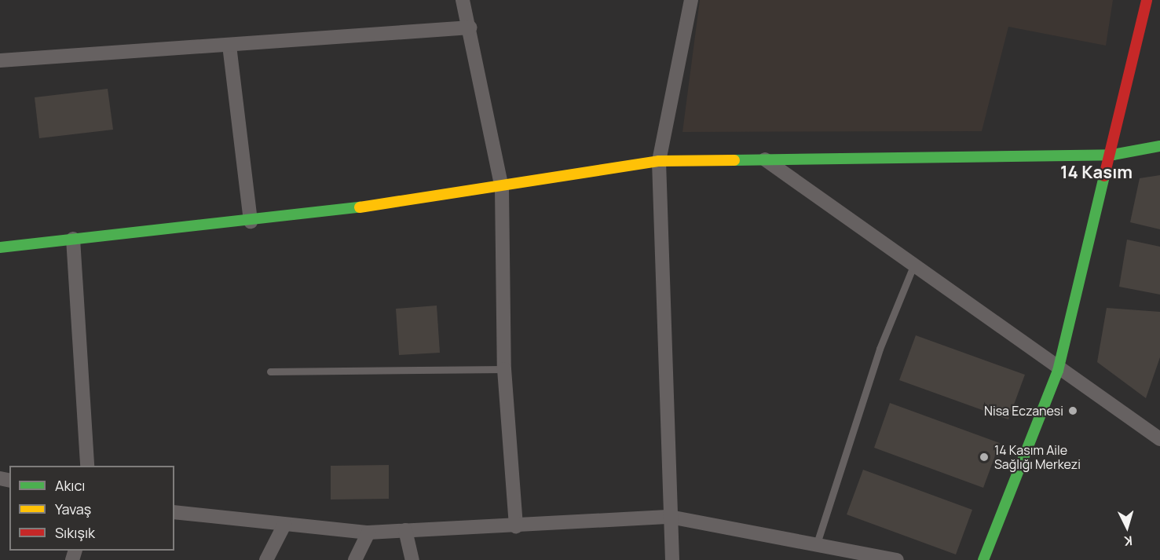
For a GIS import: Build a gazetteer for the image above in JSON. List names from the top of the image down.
{
  "districts": ["14 Kasım"],
  "places": ["Nisa Eczanesi", "14 Kasım Aile Sağlığı Merkezi"],
  "legend": ["Akıcı", "Yavaş", "Sıkışık"],
  "north": "bottom"
}
